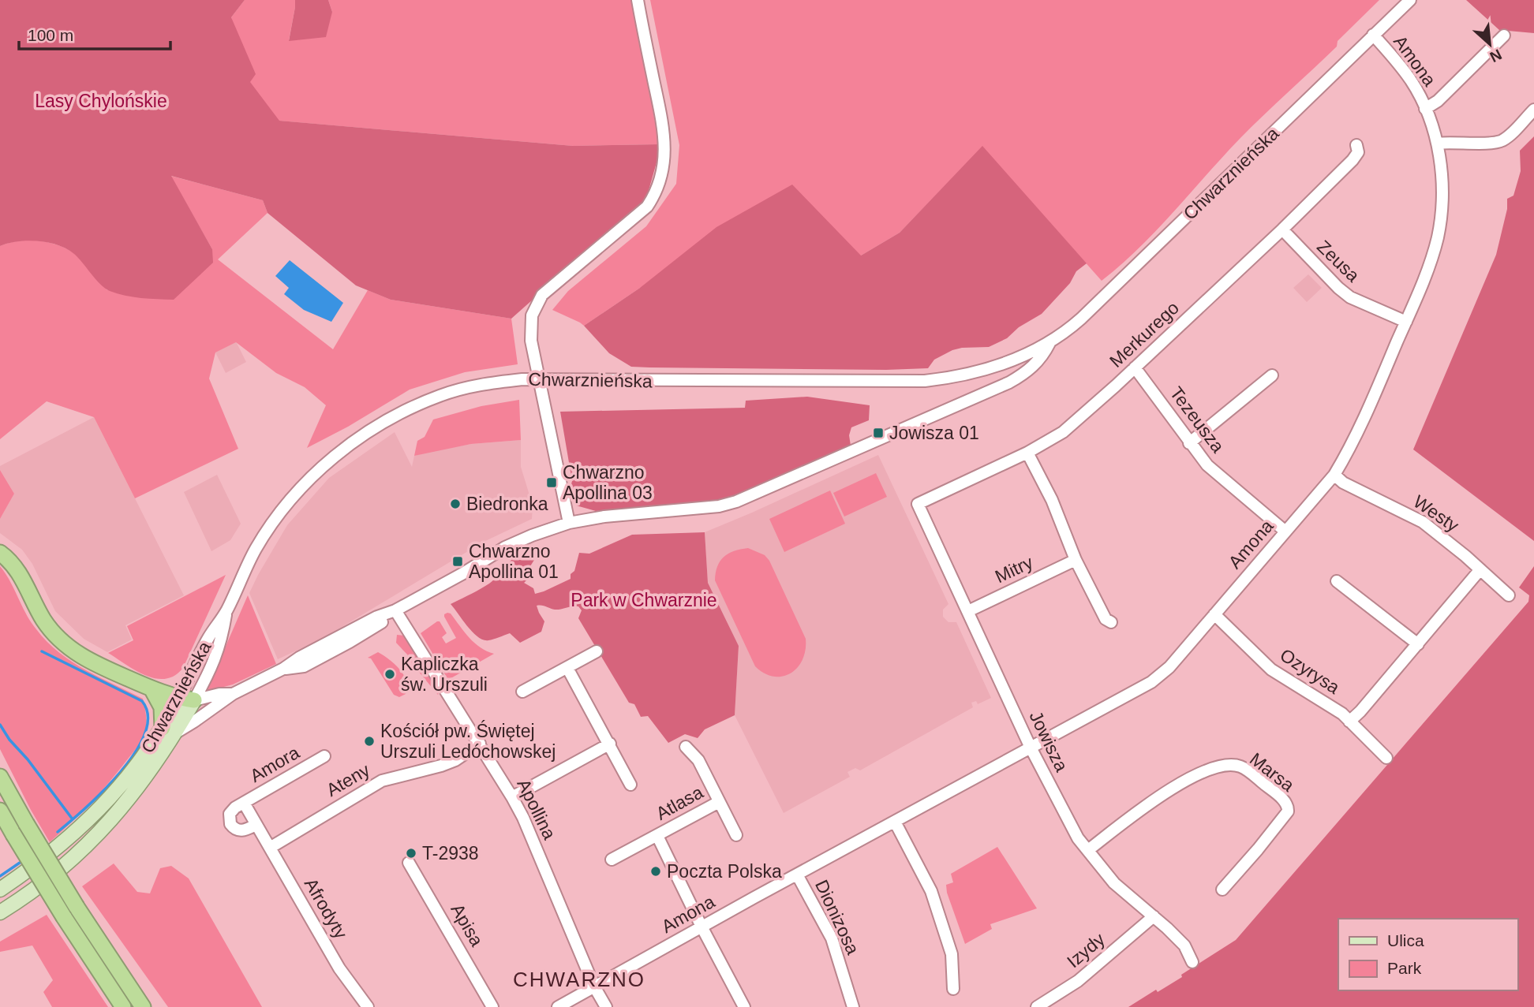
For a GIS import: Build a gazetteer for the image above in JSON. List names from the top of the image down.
{
  "streets": {
    "main road": ["Chwarznieńska"],
    "street": [
      "Amona",
      "Zeusa",
      "Merkurego",
      "Tezeusza",
      "Westy",
      "Mitry",
      "Ozyrysa",
      "Jowisza",
      "Amora",
      "Marsa",
      "Ateny",
      "Atlasa",
      "Apollina",
      "Afrodyty",
      "Dionizosa",
      "Apisa",
      "Izydy"
    ]
  },
  "crossings": [
    ["Amona", "Chwarznieńska"],
    ["Amona", "Zeusa"],
    ["Amona", "Tezeusza"],
    ["Amona", "Westy"],
    ["Amona", "Ozyrysa"],
    ["Amona", "Jowisza"],
    ["Amona", "Atlasa"],
    ["Amona", "Apollina"],
    ["Amona", "Dionizosa"],
    ["Chwarznieńska", "Apollina"],
    ["Zeusa", "Merkurego"],
    ["Merkurego", "Tezeusza"],
    ["Merkurego", "Jowisza"],
    ["Mitry", "Jowisza"],
    ["Jowisza", "Marsa"],
    ["Jowisza", "Izydy"],
    ["Amora", "Afrodyty"],
    ["Ateny", "Apollina"],
    ["Ateny", "Afrodyty"]
  ],
  "districts": ["CHWARZNO"],
  "parks": ["Lasy Chylońskie", "Park w Chwarznie"],
  "places": {
    "transit": ["Jowisza 01", "Chwarzno Apollina 03", "Chwarzno Apollina 01"],
    "other": [
      "Biedronka",
      "Kapliczka św. Urszuli",
      "Kościół pw. Świętej Urszuli Ledóchowskej",
      "T-2938",
      "Poczta Polska"
    ]
  },
  "legend": ["Ulica", "Park"],
  "scale_bar": "100 m",
  "north": "bottom right"
}
